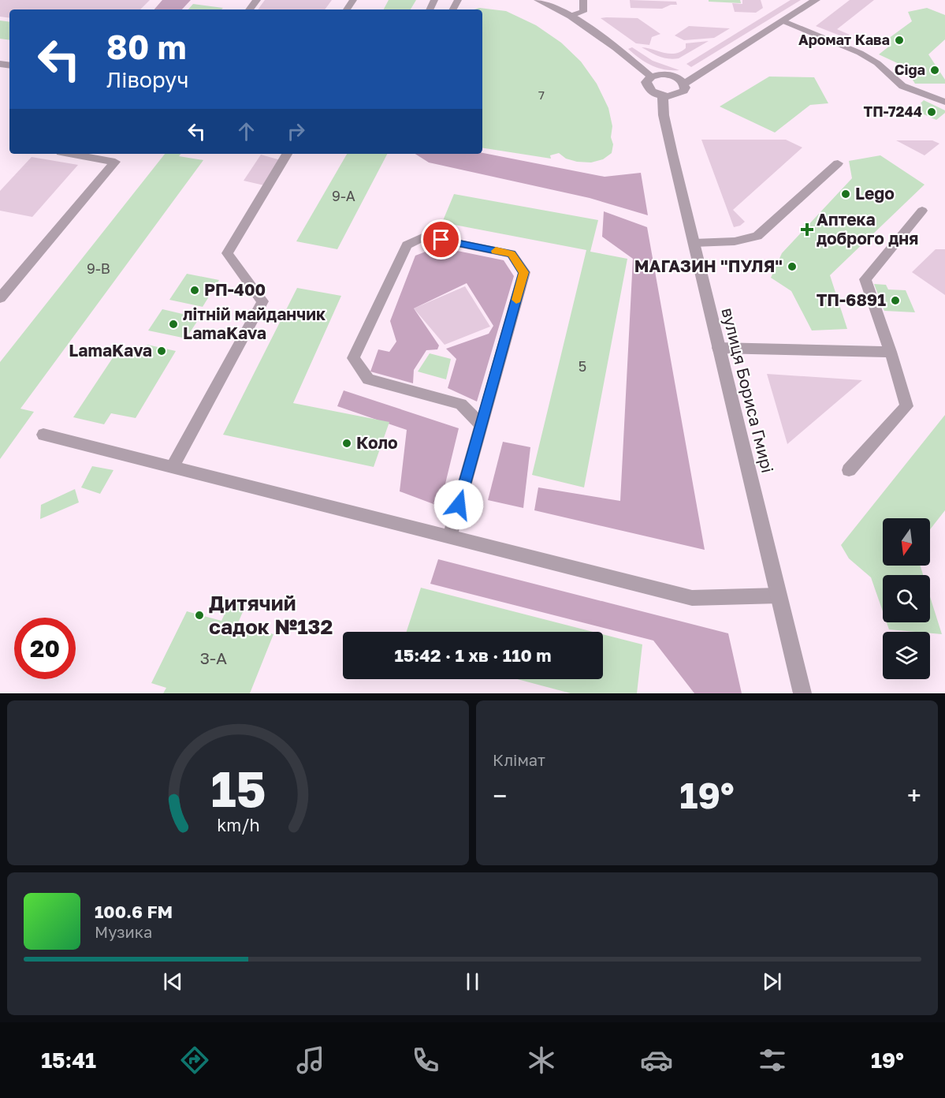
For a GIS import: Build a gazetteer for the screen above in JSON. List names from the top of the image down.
{
  "streets": {
    "street": ["вулиця Бориса Гмирі"]
  },
  "places": {
    "other": [
      "Аромат Кава",
      "Ciga",
      "ТП-7244",
      "Lego",
      "МАГАЗИН \"ПУЛЯ\"",
      "РП-400",
      "ТП-6891",
      "літній майданчик LamaKava",
      "LamaKava",
      "Коло",
      "Дитячий садок №132"
    ],
    "health": ["Аптека доброго дня"]
  },
  "house_numbers": [
    "7",
    "9-А",
    "9-В",
    "5",
    "3-А"
  ],
  "north": "bottom",
  "page": {
    "turn": ["80 m", "Ліворуч"],
    "limit": "20",
    "trip": "15:42 · 1 хв · 110 m",
    "tile": "Клімат",
    "heat": ["−", "19°", "+"],
    "song": ["100.6 FM", "Музика"],
    "tabs": ["15:41", "19°"],
    "gauge": ["15", "km/h"]
  }
}
